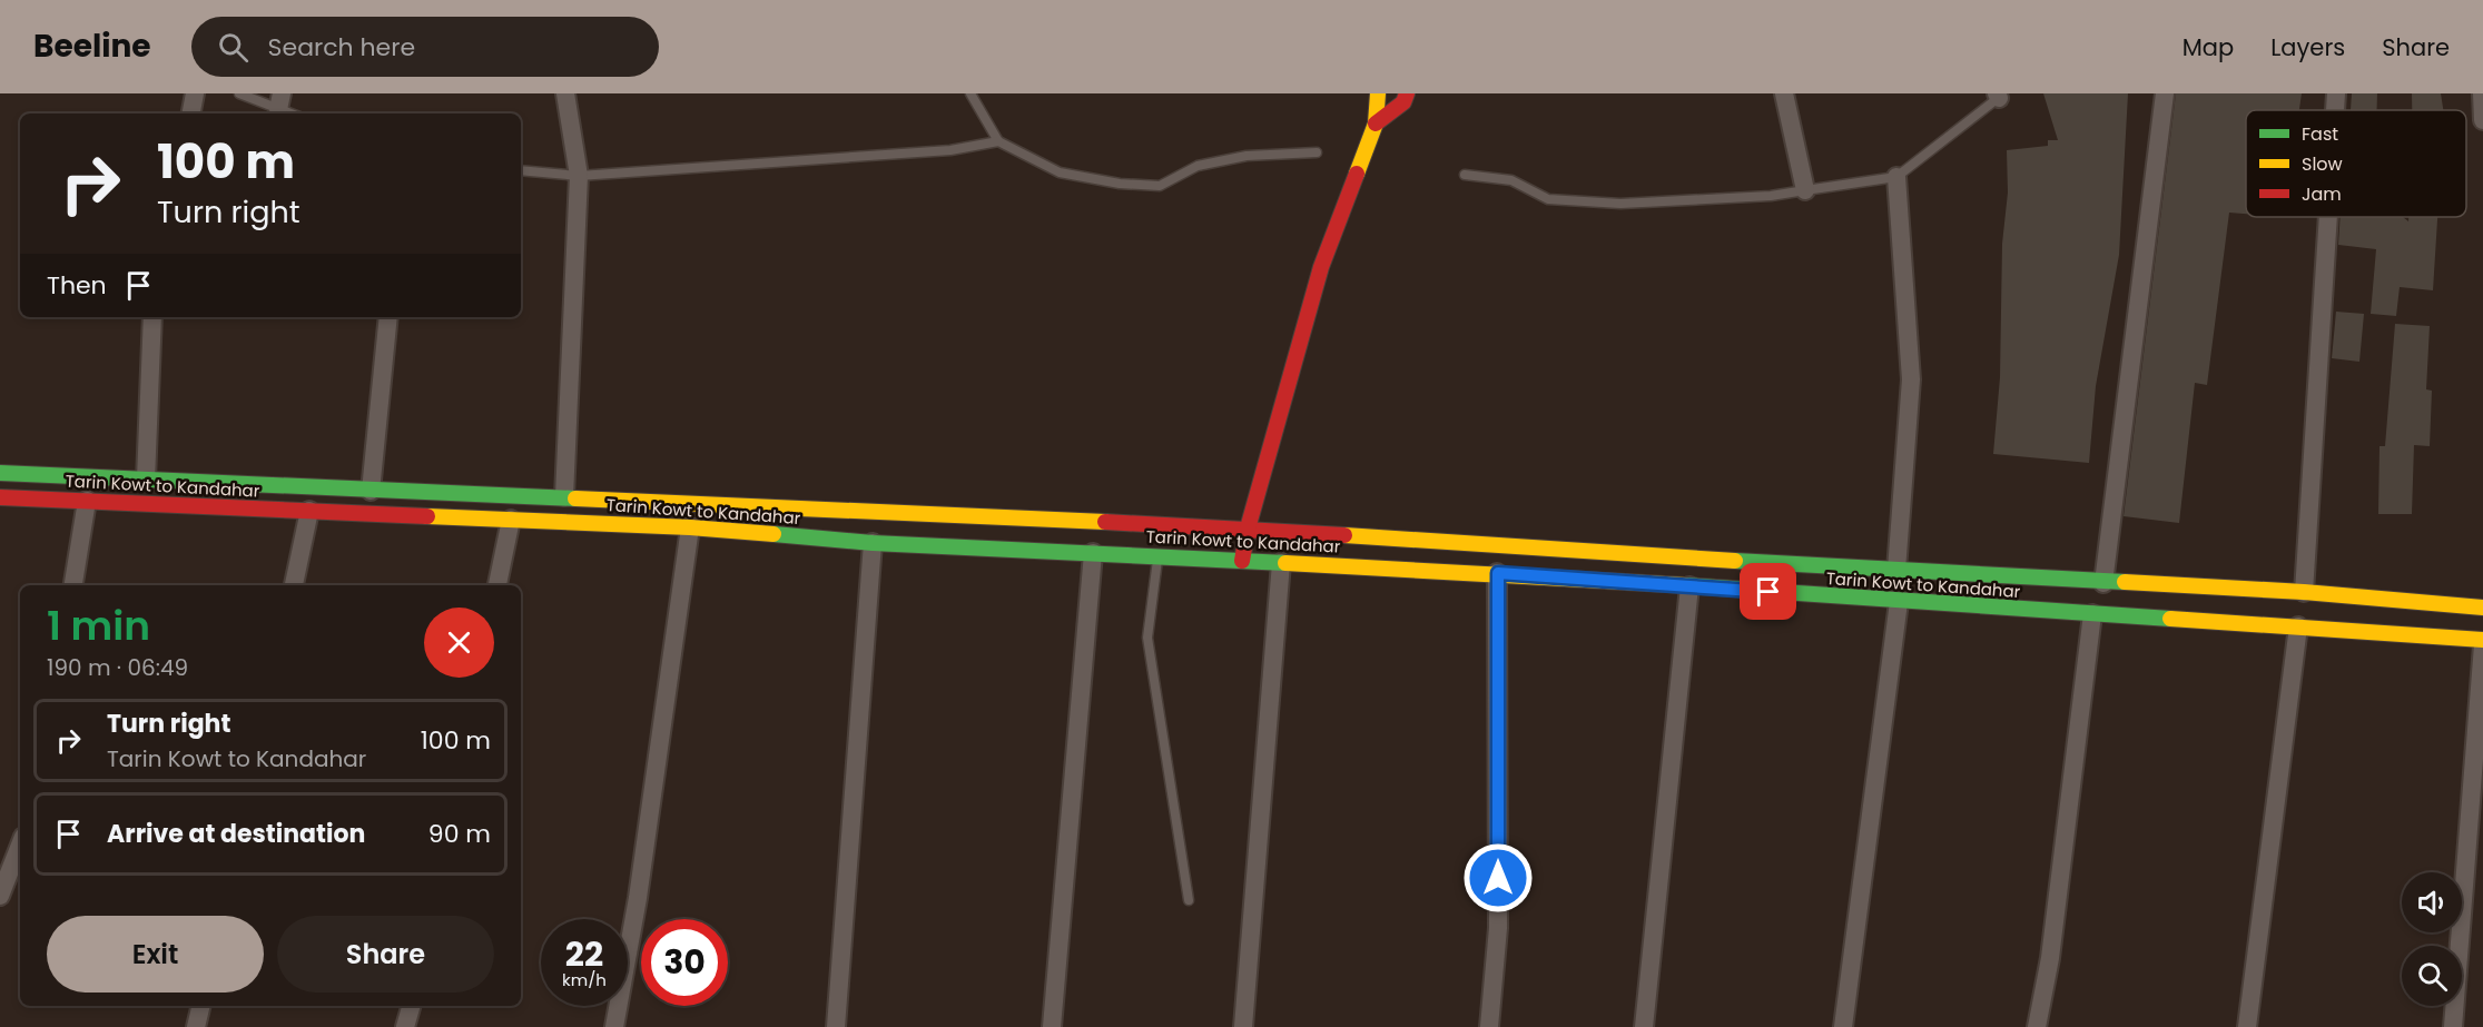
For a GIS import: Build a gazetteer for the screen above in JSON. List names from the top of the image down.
{
  "streets": {
    "main road": ["Tarin Kowt to Kandahar"]
  },
  "legend": ["Fast", "Slow", "Jam"],
  "page": {
    "header": "Beeline",
    "search": "Search here",
    "nav": ["Map", "Layers", "Share"],
    "turn": ["100 m", "Turn right"],
    "then": "Then",
    "heading": ["1 min", "190 m · 06:49"],
    "list": [
      {
        "name": "Turn right",
        "note": "Tarin Kowt to Kandahar",
        "value": "100 m"
      },
      {
        "name": "Arrive at destination",
        "value": "90 m"
      }
    ],
    "buttons": ["Exit", "Share"],
    "speed": "22 km/h",
    "limit": "30"
  }
}
